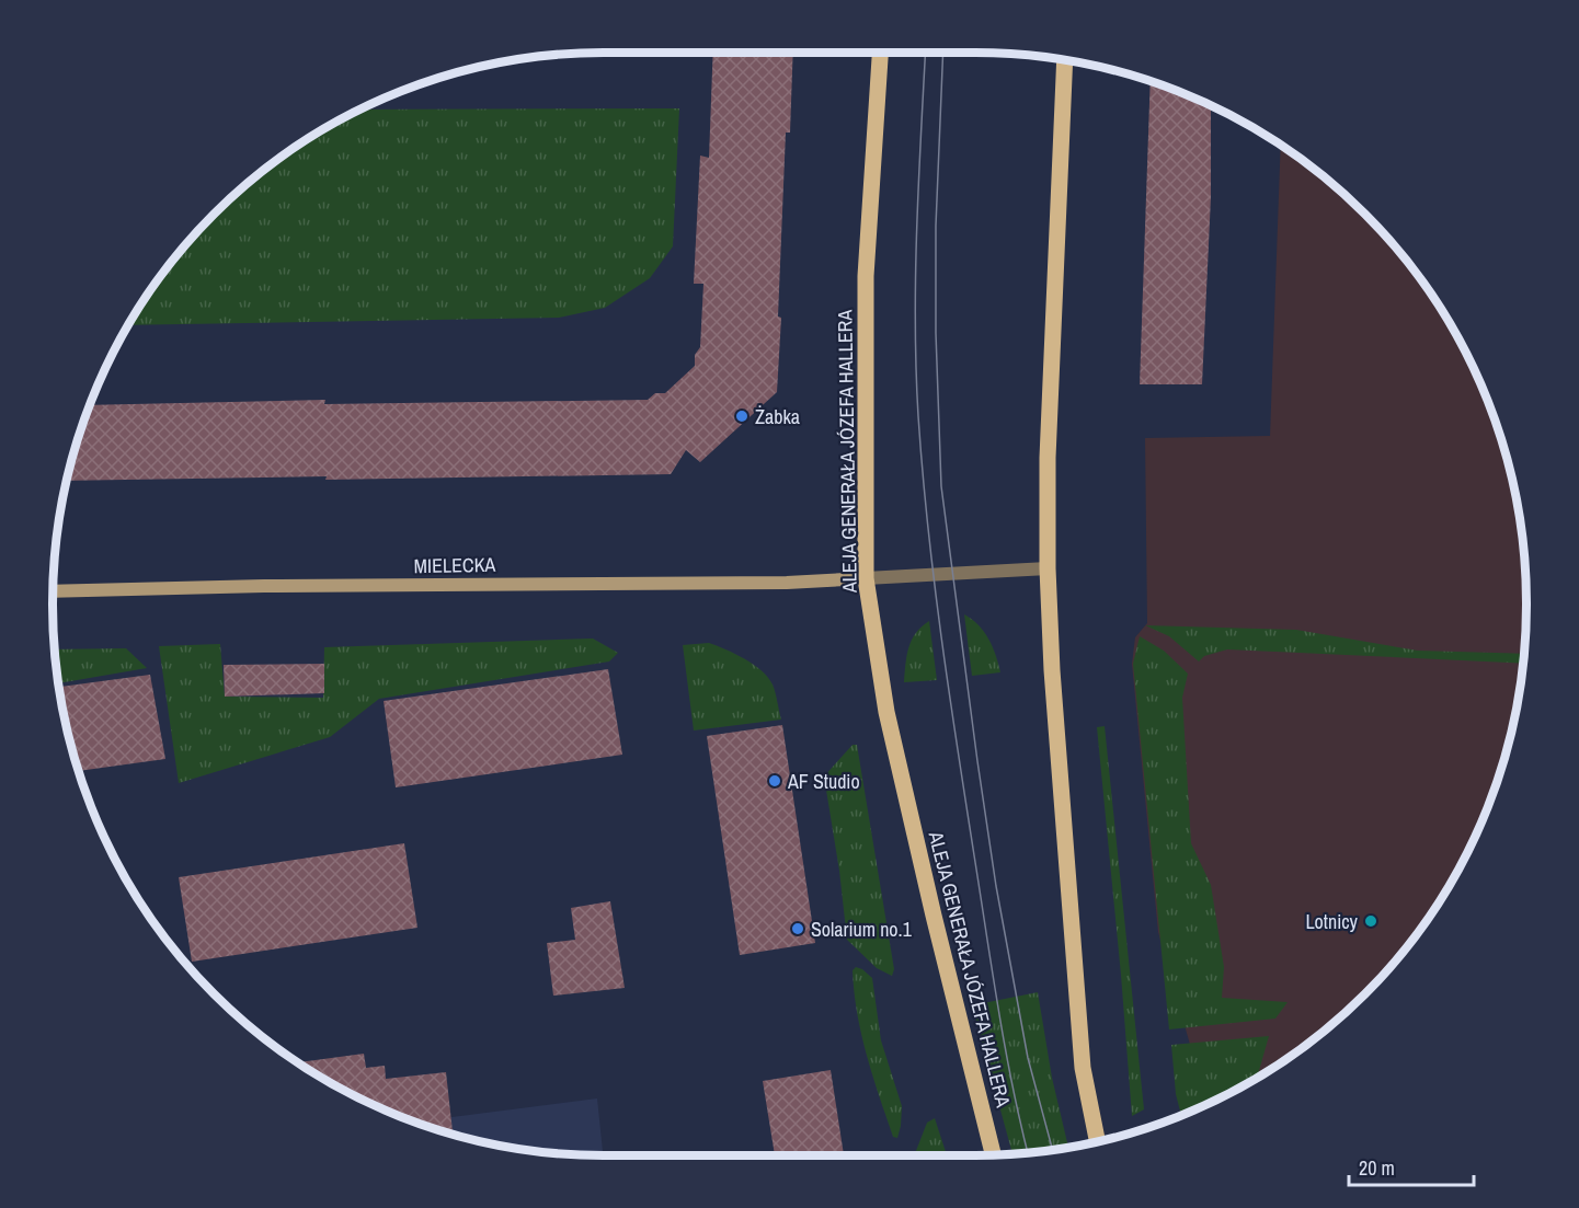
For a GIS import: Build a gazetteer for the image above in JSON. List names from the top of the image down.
{
  "streets": {
    "main road": ["ALEJA GENERAŁA JÓZEFA HALLERA"],
    "street": ["MIELECKA"]
  },
  "crossings": [
    ["ALEJA GENERAŁA JÓZEFA HALLERA", "MIELECKA"]
  ],
  "places": [
    "Żabka",
    "AF Studio",
    "Lotnicy",
    "Solarium no.1"
  ],
  "scale_bar": "20 m"
}
